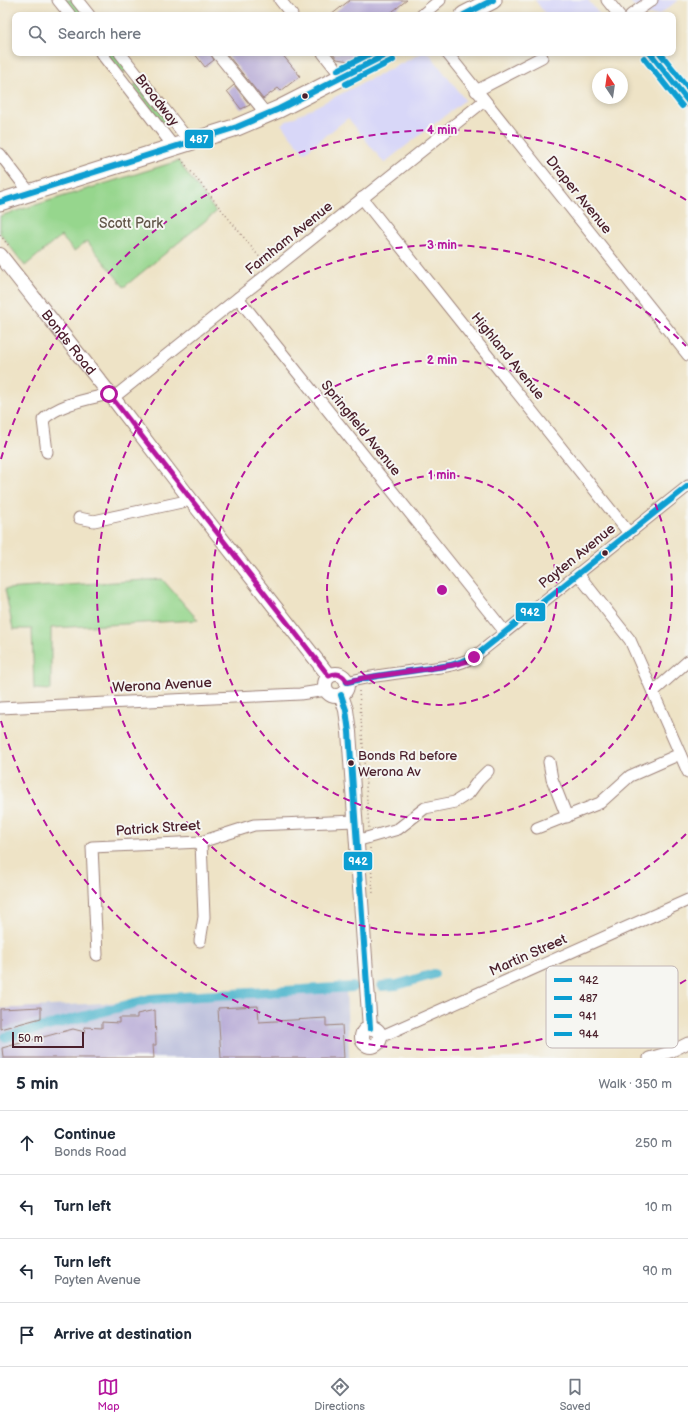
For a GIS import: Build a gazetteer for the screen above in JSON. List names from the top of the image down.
{
  "streets": {
    "main road": ["Bonds Road"],
    "street": [
      "Broadway",
      "Draper Avenue",
      "Farnham Avenue",
      "Highland Avenue",
      "Springfield Avenue",
      "Payten Avenue",
      "Werona Avenue",
      "Patrick Street",
      "Martin Street"
    ]
  },
  "crossings": [
    ["Draper Avenue", "Farnham Avenue"],
    ["Farnham Avenue", "Bonds Road"],
    ["Farnham Avenue", "Highland Avenue"],
    ["Farnham Avenue", "Springfield Avenue"],
    ["Bonds Road", "Payten Avenue"],
    ["Bonds Road", "Werona Avenue"],
    ["Highland Avenue", "Payten Avenue"],
    ["Springfield Avenue", "Payten Avenue"],
    ["Payten Avenue", "Werona Avenue"]
  ],
  "parks": ["Scott Park"],
  "places": ["Bonds Rd before Werona Av"],
  "lines": [
    "transit line 487",
    "transit line 944",
    "transit line 941",
    "transit line 942"
  ],
  "legend": [
    "942",
    "487",
    "941",
    "944"
  ],
  "scale_bar": "50 m",
  "north": "top",
  "page": {
    "search": "Search here",
    "scale": "50 m",
    "heading": ["5 min", "Walk · 350 m"],
    "list": [
      ["Continue", "Bonds Road", "250 m"],
      ["Turn left", "10 m"],
      ["Turn left", "Payten Avenue", "90 m"],
      "Arrive at destination"
    ],
    "nav": ["Map", "Directions", "Saved"]
  },
  "rings": [
    "4 min",
    "3 min",
    "2 min",
    "1 min"
  ]
}
